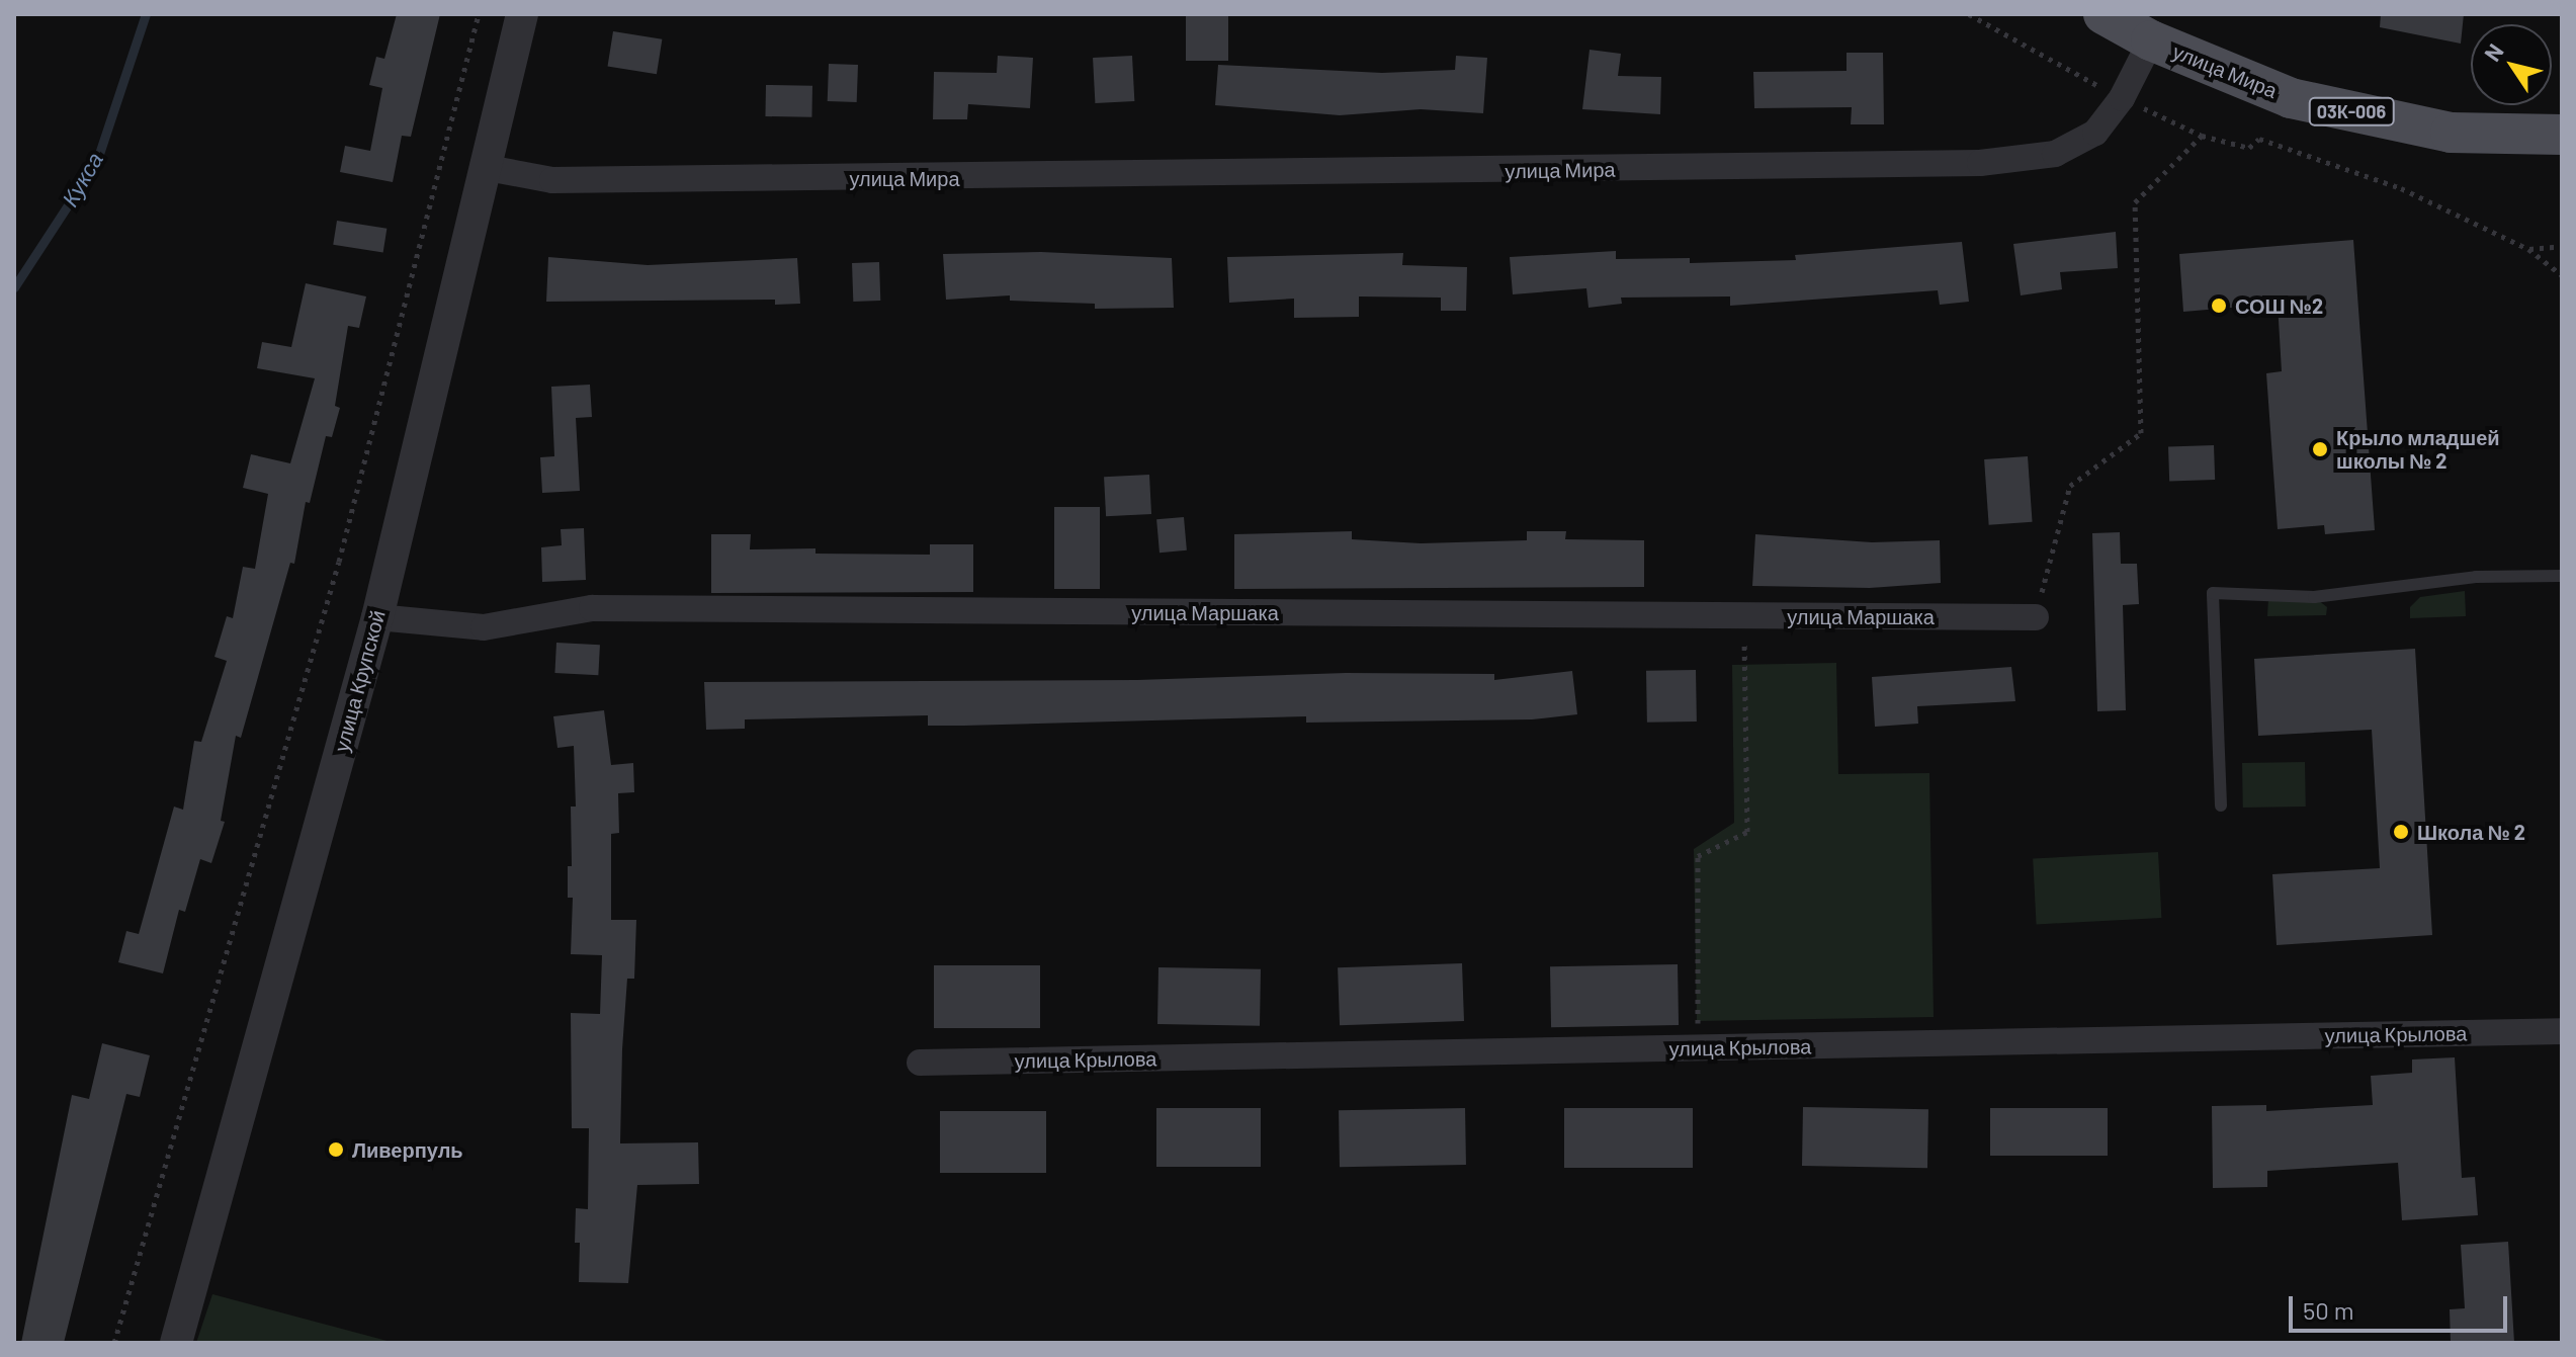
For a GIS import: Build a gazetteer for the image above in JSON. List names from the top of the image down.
{
  "streets": {
    "main road": ["улица Мира", "03К-006"],
    "street": ["улица Маршака", "улица Крупской", "улица Крылова"]
  },
  "crossings": [
    ["улица Мира", "03К-006"],
    ["улица Мира", "улица Крупской"],
    ["улица Маршака", "улица Крупской"]
  ],
  "water": ["Кукса"],
  "places": [
    "СОШ №2",
    "Крыло младшей школы № 2",
    "Школа № 2",
    "Ливерпуль"
  ],
  "scale_bar": "50 m",
  "north": "top left"
}
